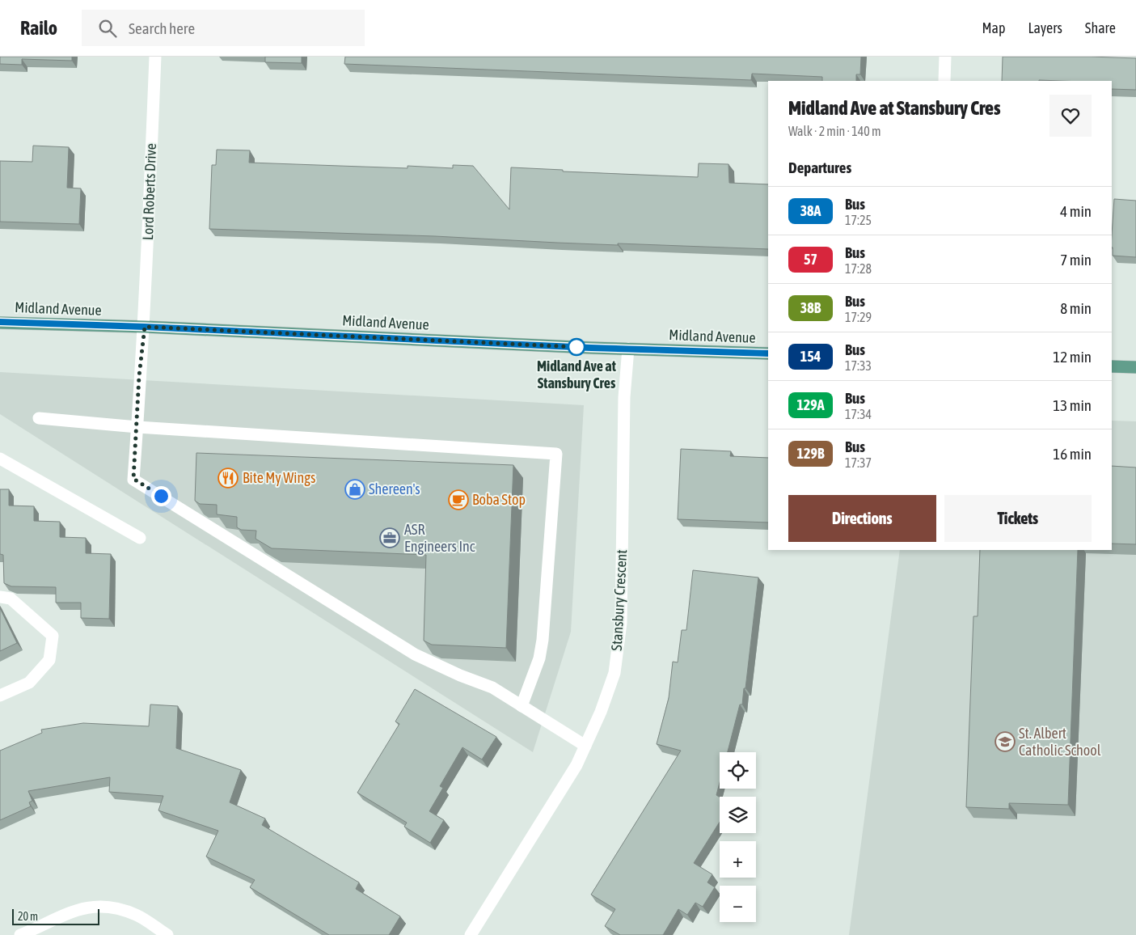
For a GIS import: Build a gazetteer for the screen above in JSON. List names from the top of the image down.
{
  "streets": {
    "main road": ["Midland Avenue"],
    "street": ["Lord Roberts Drive", "Stansbury Crescent"]
  },
  "crossings": [
    ["Lord Roberts Drive", "Midland Avenue"],
    ["Midland Avenue", "Stansbury Crescent"]
  ],
  "places": {
    "other": ["Midland Ave at Stansbury Cres"],
    "restaurant": ["Bite My Wings"],
    "shop": ["Shereen's"],
    "cafe": ["Boba Stop"],
    "office": ["ASR Engineers Inc"],
    "school or university": ["St. Albert Catholic School"]
  },
  "lines": ["bus line 38A"],
  "scale_bar": "20 m",
  "page": {
    "header": "Railo",
    "search": "Search here",
    "nav": ["Map", "Layers", "Share"],
    "heading": [
      ["Midland Ave at Stansbury Cres", "Walk · 2 min · 140 m"],
      "Departures"
    ],
    "list": [
      {
        "mark": "38A",
        "name": "Bus",
        "note": "17:25",
        "value": "4 min"
      },
      {
        "mark": "57",
        "name": "Bus",
        "note": "17:28",
        "value": "7 min"
      },
      {
        "mark": "38B",
        "name": "Bus",
        "note": "17:29",
        "value": "8 min"
      },
      {
        "mark": "154",
        "name": "Bus",
        "note": "17:33",
        "value": "12 min"
      },
      {
        "mark": "129A",
        "name": "Bus",
        "note": "17:34",
        "value": "13 min"
      },
      {
        "mark": "129B",
        "name": "Bus",
        "note": "17:37",
        "value": "16 min"
      }
    ],
    "buttons": ["Directions", "Tickets"],
    "map_buttons": ["+", "−"],
    "scale": "20 m"
  }
}
